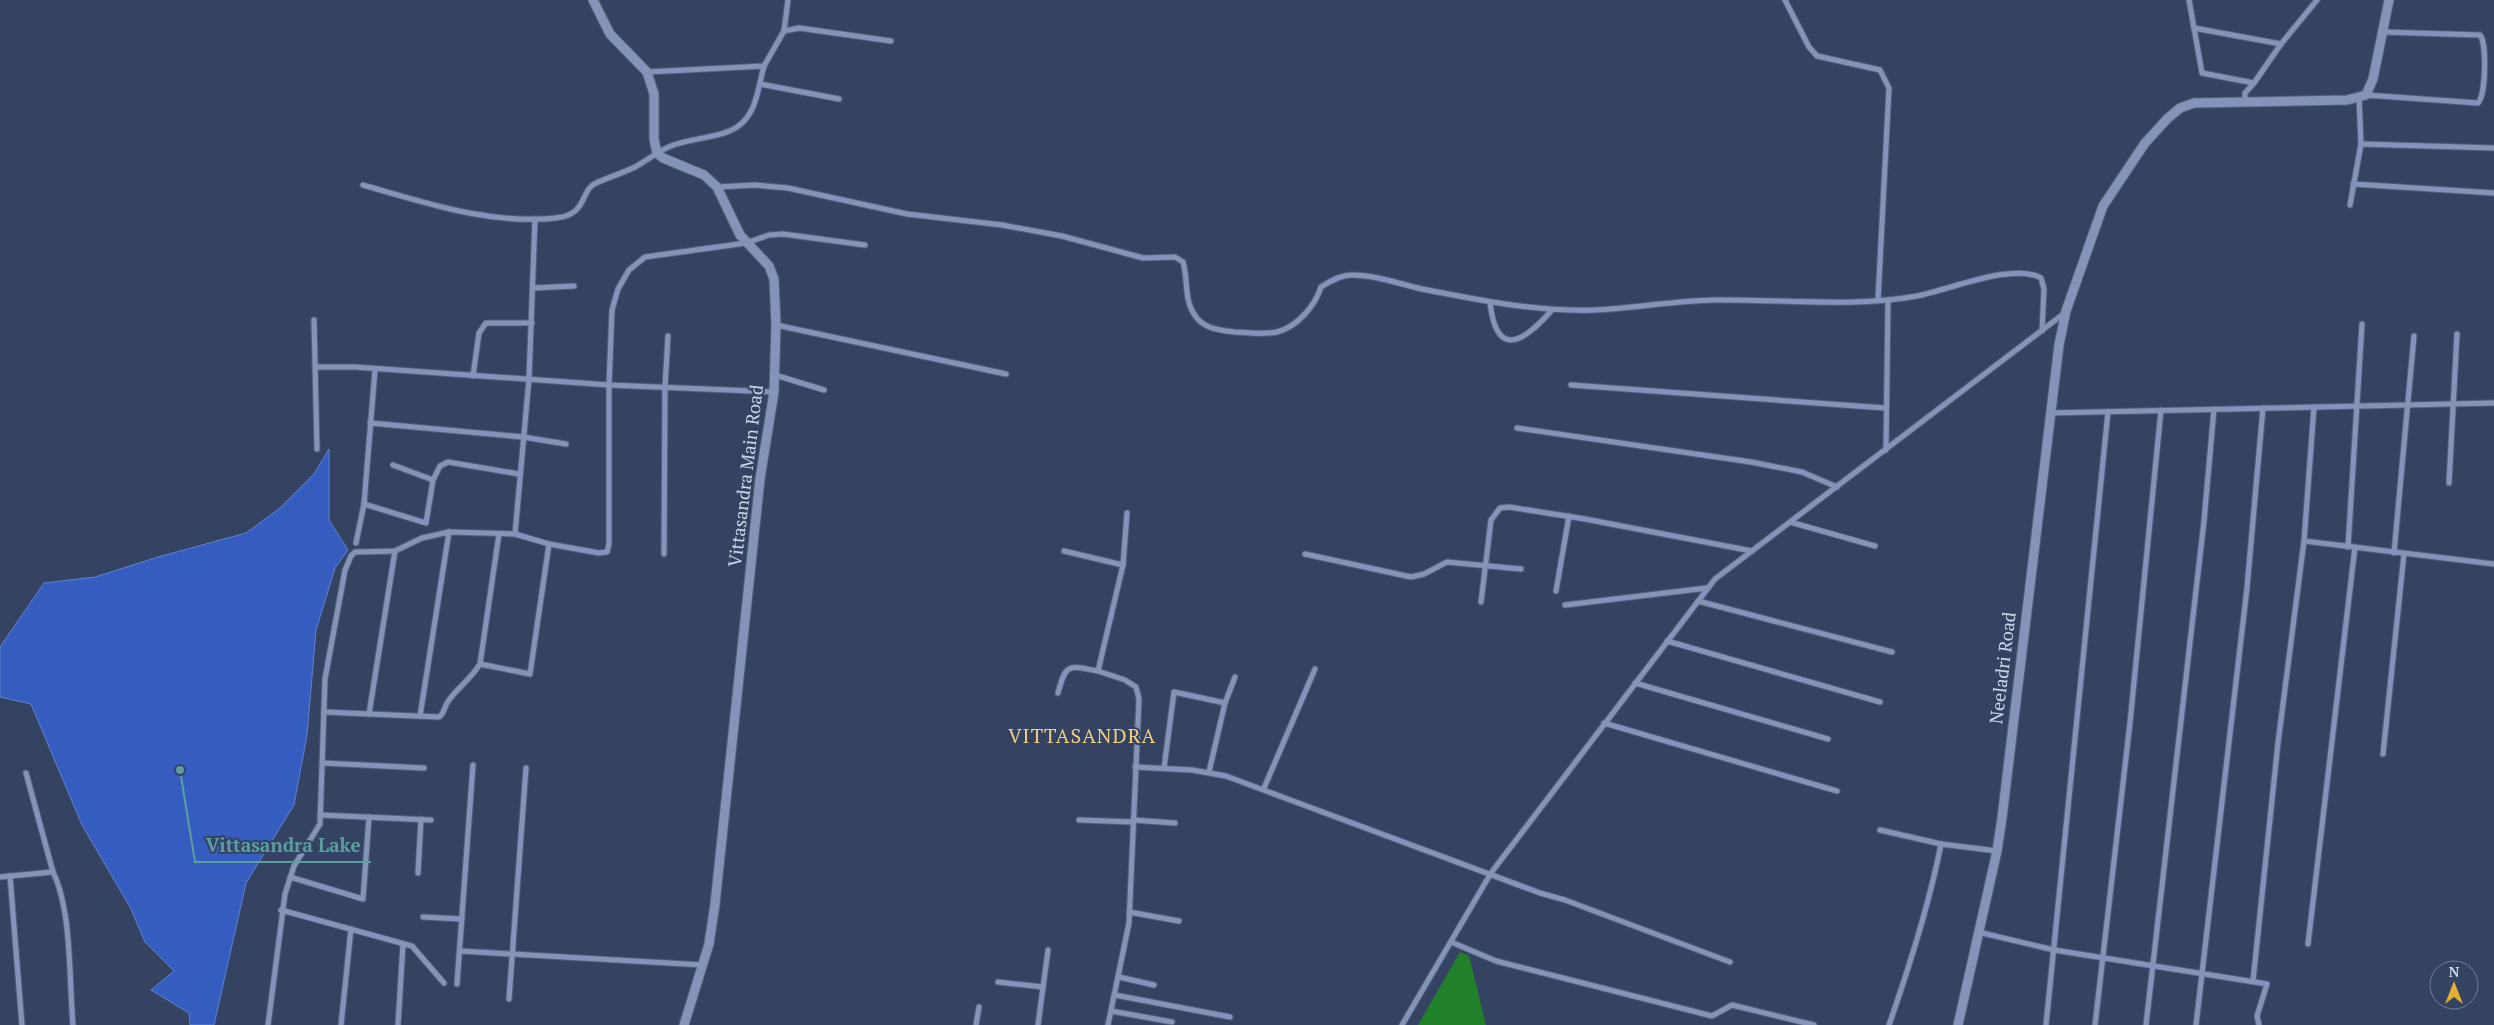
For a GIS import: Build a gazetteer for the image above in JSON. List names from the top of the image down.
{
  "streets": {
    "street": ["Vittasandra Main Road", "Neeladri Road"]
  },
  "districts": ["VITTASANDRA"],
  "places": ["Vittasandra Lake"],
  "north": "top"
}
